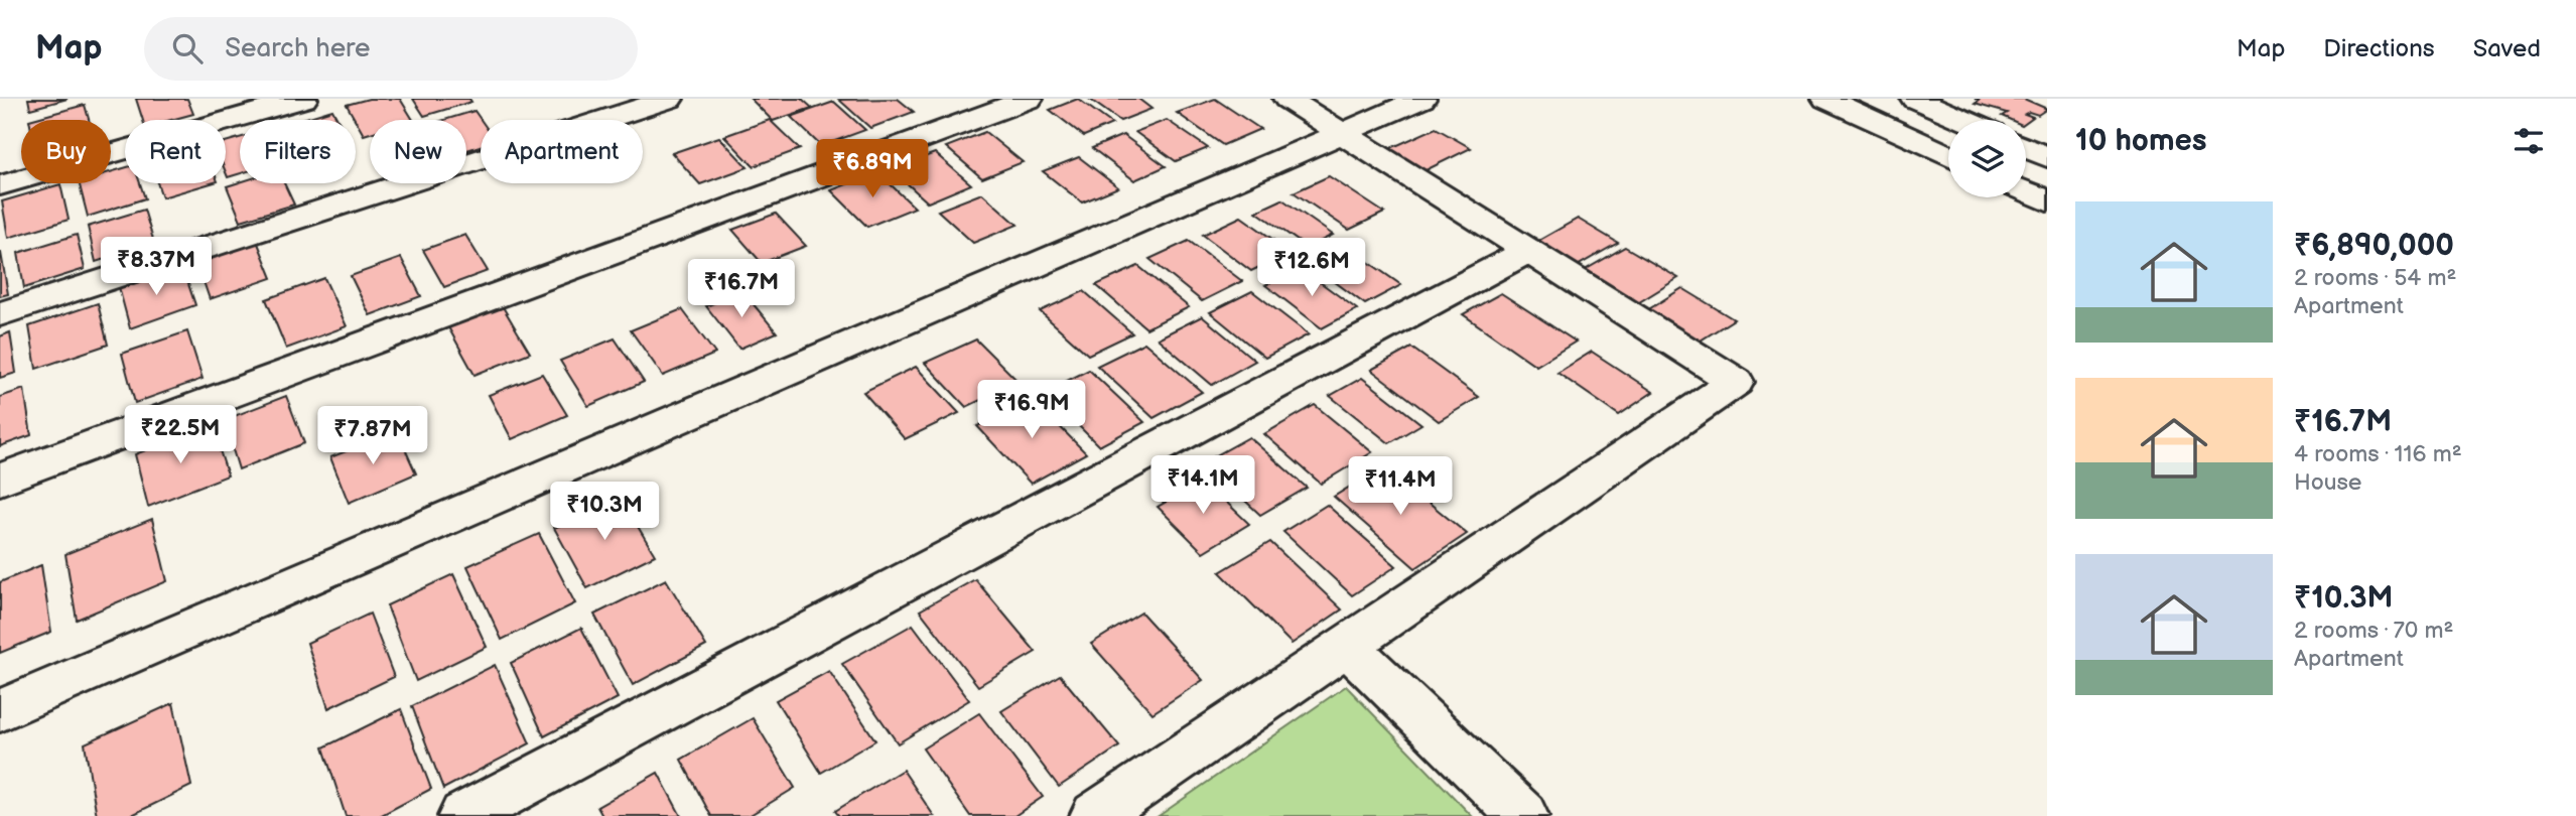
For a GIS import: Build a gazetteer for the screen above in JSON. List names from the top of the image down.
{
  "page": {
    "header": "Map",
    "search": "Search here",
    "nav": ["Map", "Directions", "Saved"],
    "heading": "10 homes",
    "chip": [
      "Buy",
      "Rent",
      "Filters",
      "New",
      "Apartment"
    ],
    "price": [
      "₹6.89M",
      "₹8.37M",
      "₹12.6M",
      "₹16.7M",
      "₹16.9M",
      "₹22.5M",
      "₹7.87M",
      "₹14.1M",
      "₹11.4M",
      "₹10.3M"
    ],
    "list": [
      {
        "name": "₹6,890,000",
        "note": "2 rooms · 54 m² · Apartment"
      },
      {
        "name": "₹16.7M",
        "note": "4 rooms · 116 m² · House"
      },
      {
        "name": "₹10.3M",
        "note": "2 rooms · 70 m² · Apartment"
      }
    ]
  }
}
